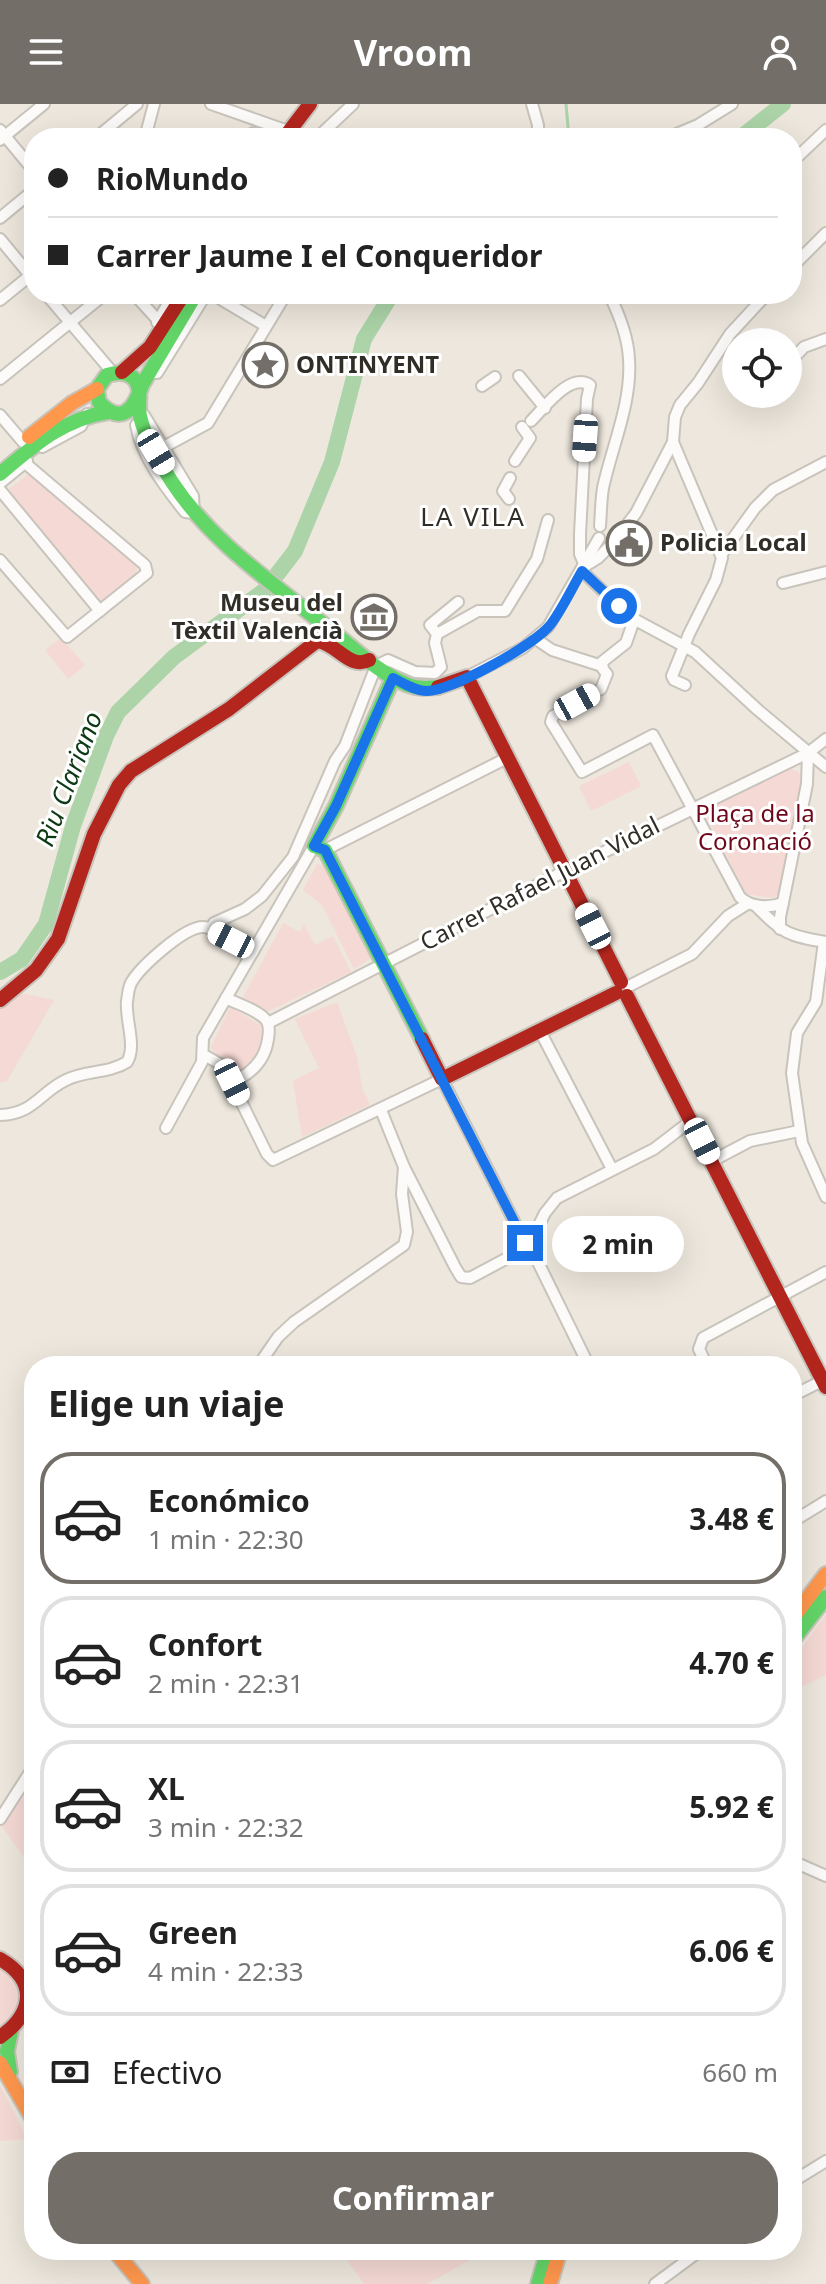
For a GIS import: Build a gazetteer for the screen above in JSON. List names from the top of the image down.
{
  "streets": {
    "street": ["Carrer Rafael Juan Vidal"]
  },
  "districts": ["LA VILA"],
  "water": ["Riu Clariano"],
  "parks": ["Plaça de la Coronació"],
  "places": {
    "place": ["ONTINYENT"],
    "public building": ["Policia Local"],
    "museum": ["Museu del Tèxtil Valencià"]
  },
  "page": {
    "header": "Vroom",
    "banner": ["RioMundo", "Carrer Jaume I el Conqueridor"],
    "bubble": "2 min",
    "heading": "Elige un viaje",
    "list": [
      {
        "name": "Económico",
        "note": "1 min · 22:30",
        "value": "3.48 €"
      },
      {
        "name": "Confort",
        "note": "2 min · 22:31",
        "value": "4.70 €"
      },
      {
        "name": "XL",
        "note": "3 min · 22:32",
        "value": "5.92 €"
      },
      {
        "name": "Green",
        "note": "4 min · 22:33",
        "value": "6.06 €"
      }
    ],
    "pay": ["Efectivo", "660 m"],
    "buttons": "Confirmar"
  }
}
